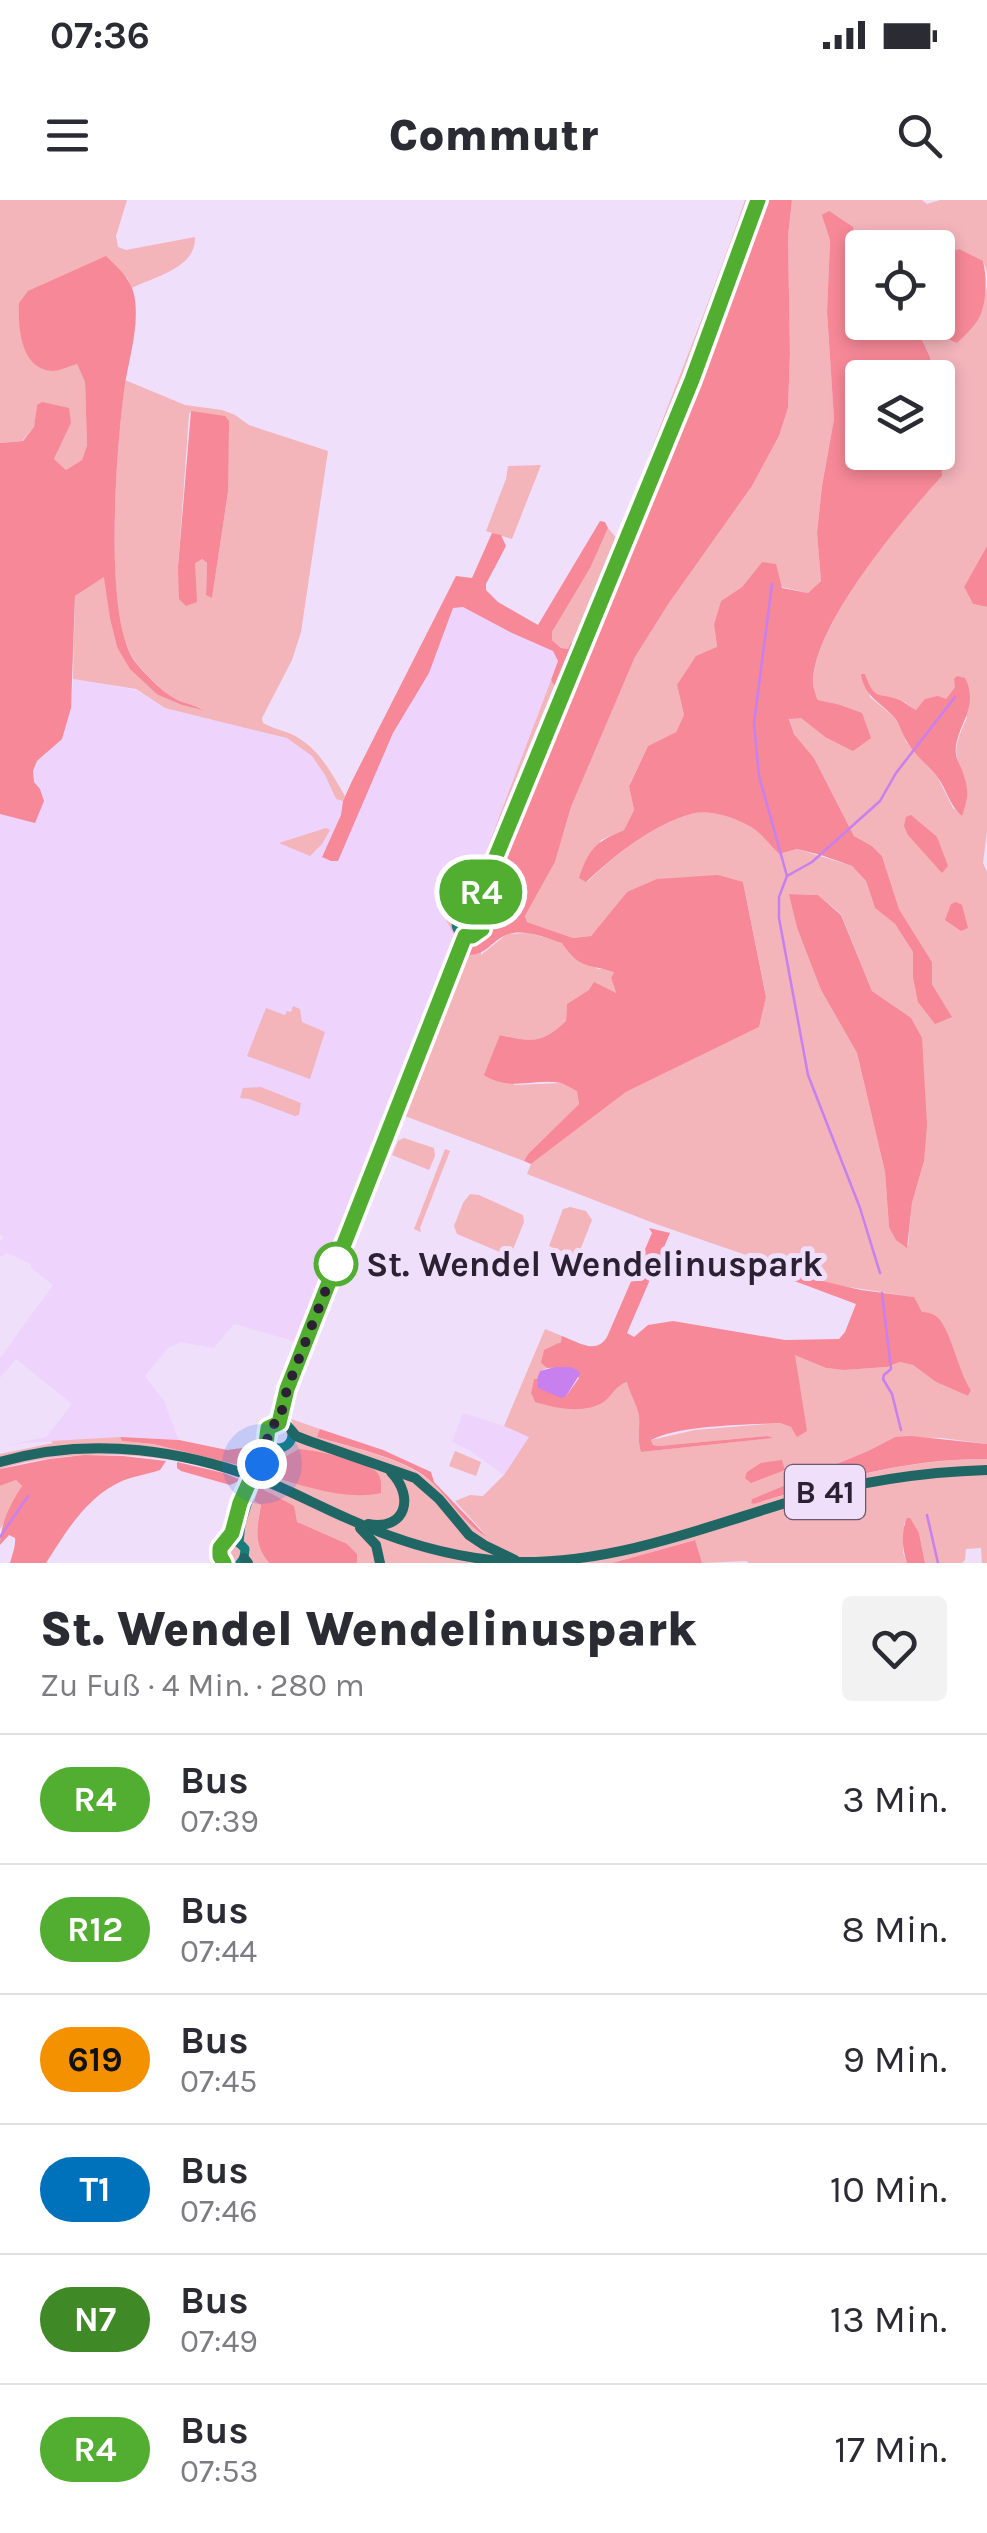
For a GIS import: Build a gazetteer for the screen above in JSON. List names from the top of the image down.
{
  "streets": {
    "highway": ["B 41"]
  },
  "places": ["St. Wendel Wendelinuspark"],
  "lines": ["bus line R4"],
  "page": {
    "status": "07:36",
    "header": "Commutr",
    "on_map": "R4",
    "heading": ["St. Wendel Wendelinuspark", "Zu Fuß · 4 Min. · 280 m"],
    "list": [
      {
        "mark": "R4",
        "name": "Bus",
        "note": "07:39",
        "value": "3 Min."
      },
      {
        "mark": "R12",
        "name": "Bus",
        "note": "07:44",
        "value": "8 Min."
      },
      {
        "mark": "619",
        "name": "Bus",
        "note": "07:45",
        "value": "9 Min."
      },
      {
        "mark": "T1",
        "name": "Bus",
        "note": "07:46",
        "value": "10 Min."
      },
      {
        "mark": "N7",
        "name": "Bus",
        "note": "07:49",
        "value": "13 Min."
      },
      {
        "mark": "R4",
        "name": "Bus",
        "note": "07:53",
        "value": "17 Min."
      }
    ]
  }
}
